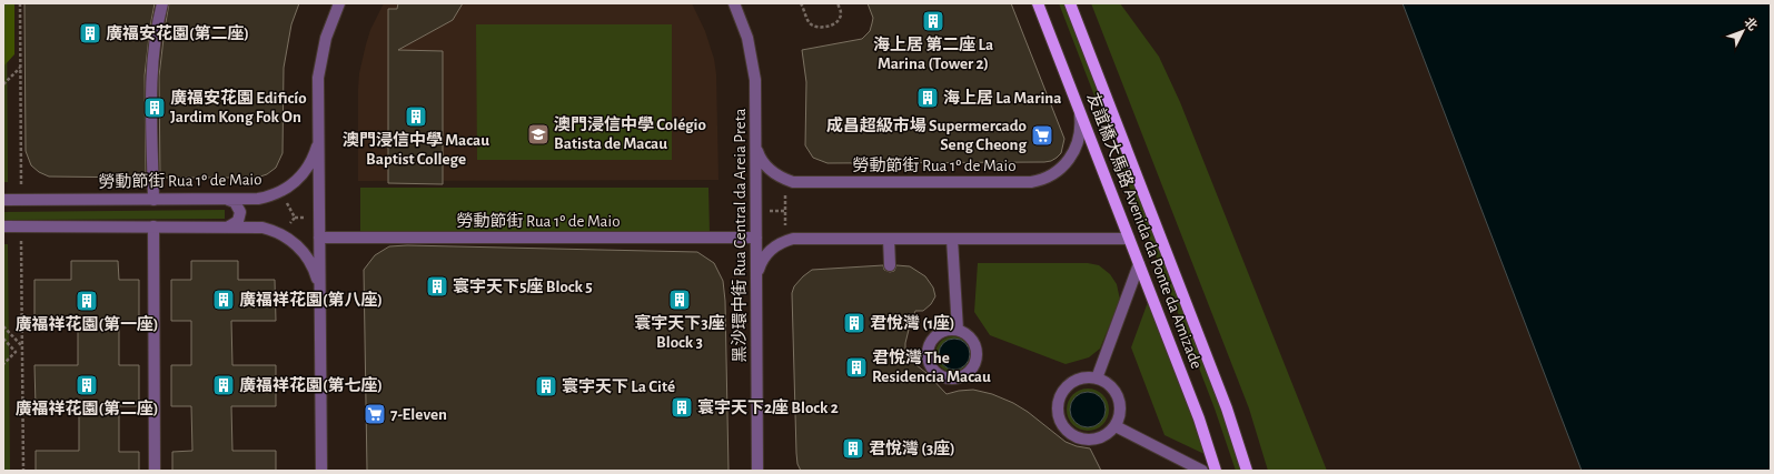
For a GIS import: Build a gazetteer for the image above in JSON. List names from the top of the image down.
{
  "streets": {
    "main road": ["友誼橋大馬路 Avenida da Ponte da Amizade"],
    "street": ["勞動節街 Rua 1º de Maio", "黑沙環中街 Rua Central da Areia Preta"]
  },
  "crossings": [
    ["勞動節街 Rua 1º de Maio", "友誼橋大馬路 Avenida da Ponte da Amizade"],
    ["勞動節街 Rua 1º de Maio", "黑沙環中街 Rua Central da Areia Preta"]
  ],
  "places": {
    "building": [
      "海上居 第二座 La Marina (Tower 2)",
      "廣福安花園(第二座)",
      "海上居 La Marina",
      "廣福安花園 Edificío Jardim Kong Fok On",
      "澳門浸信中學 Macau Baptist College",
      "寰宇天下5座 Block 5",
      "廣福祥花園(第八座)",
      "寰宇天下3座 Block 3",
      "廣福祥花園(第一座)",
      "君悅灣 (1座)",
      "君悅灣 The Residencia Macau",
      "廣福祥花園(第二座)",
      "廣福祥花園(第七座)",
      "寰宇天下 La Cité",
      "寰宇天下2座 Block 2",
      "君悅灣 (3座)"
    ],
    "school or university": ["澳門浸信中學 Colégio Batista de Macau"],
    "supermarket": ["成昌超級市場 Supermercado Seng Cheong", "7-Eleven"]
  },
  "north": "top right"
}
